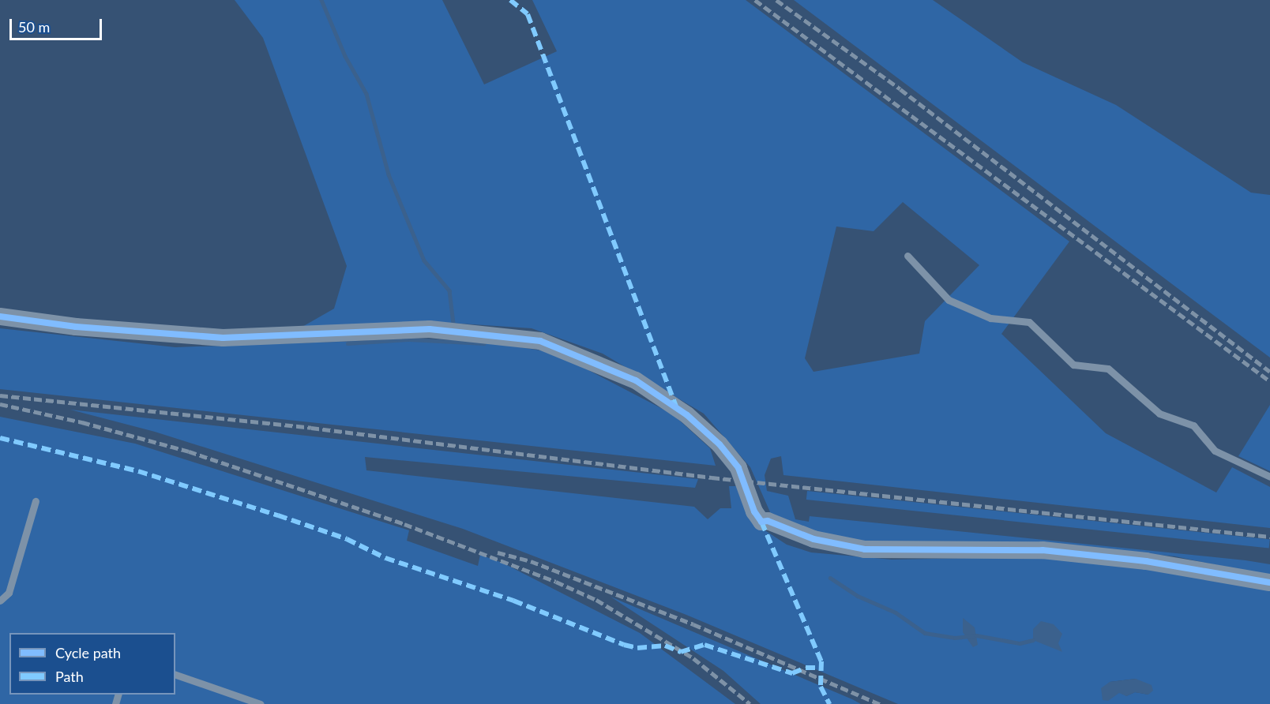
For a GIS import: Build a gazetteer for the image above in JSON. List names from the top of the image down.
{
  "legend": ["Cycle path", "Path"],
  "scale_bar": "50 m"
}
